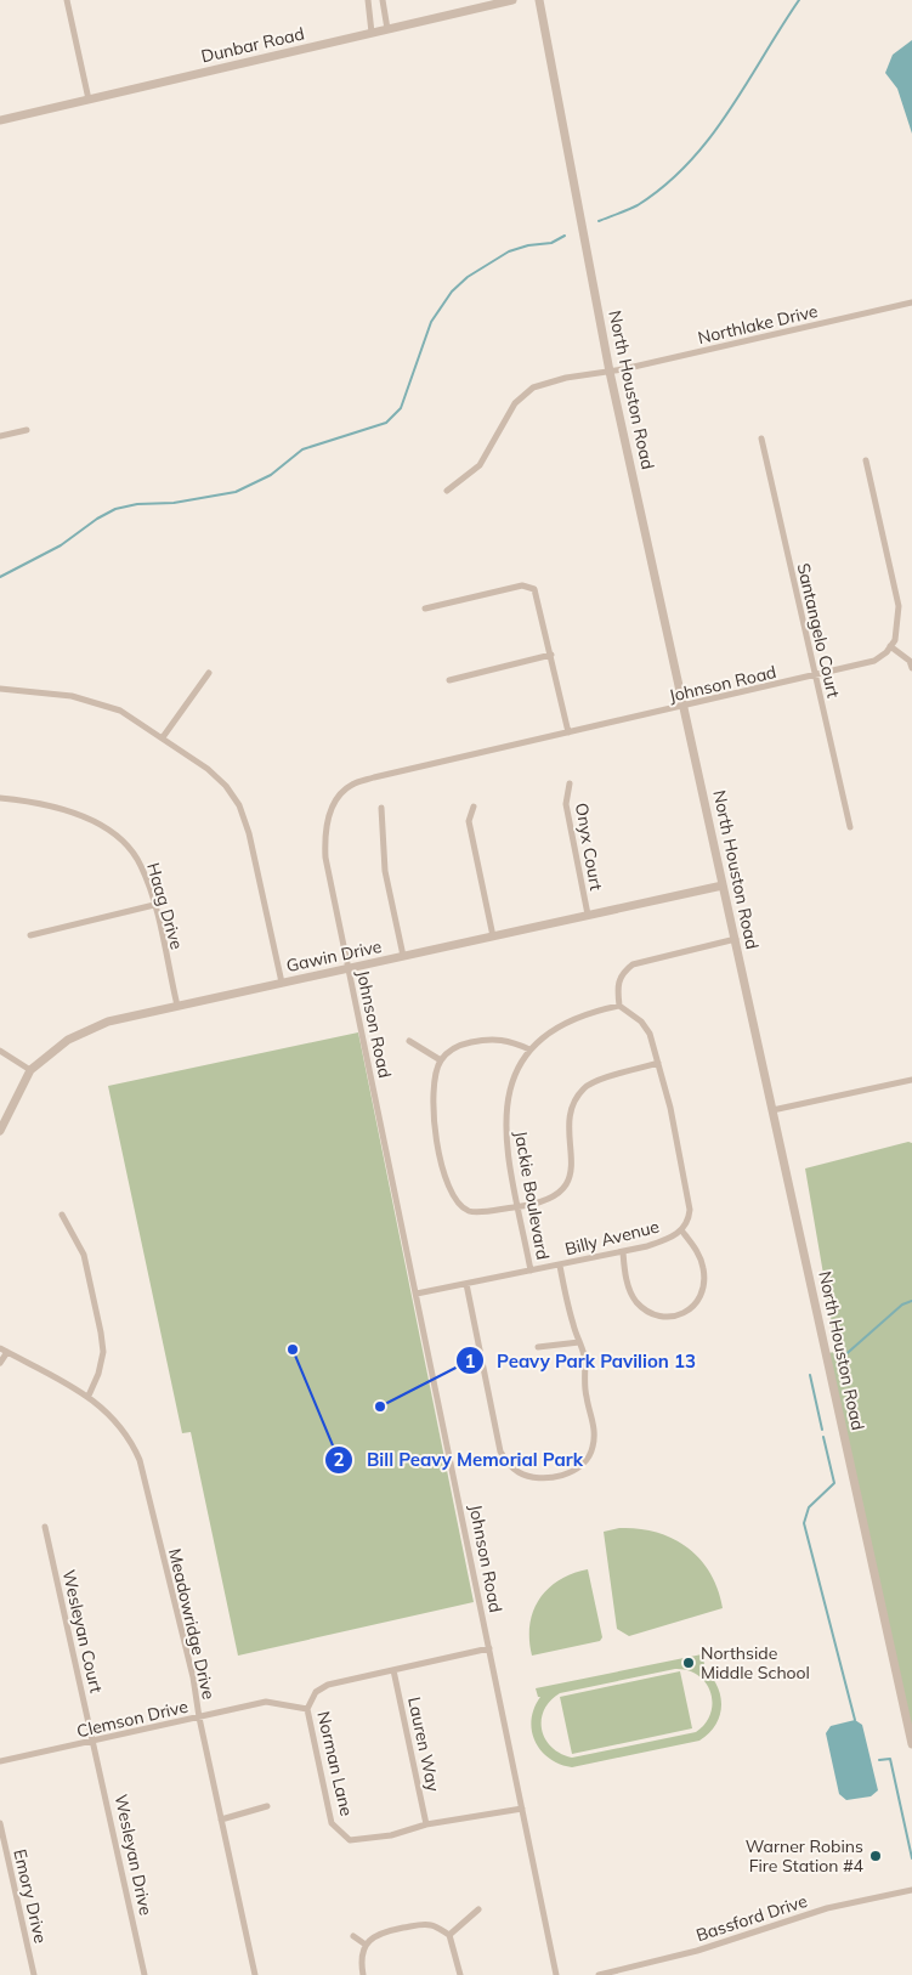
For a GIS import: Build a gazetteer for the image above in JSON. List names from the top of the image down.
{
  "streets": {
    "street": [
      "Dunbar Road",
      "Northlake Drive",
      "North Houston Road",
      "Santangelo Court",
      "Johnson Road",
      "Onyx Court",
      "Haag Drive",
      "Gawin Drive",
      "Jackie Boulevard",
      "Billy Avenue",
      "Meadowridge Drive",
      "Wesleyan Court",
      "Clemson Drive",
      "Lauren Way",
      "Norman Lane",
      "Wesleyan Drive",
      "Emory Drive",
      "Bassford Drive"
    ]
  },
  "crossings": [
    ["Northlake Drive", "North Houston Road"],
    ["North Houston Road", "Johnson Road"],
    ["North Houston Road", "Gawin Drive"],
    ["Santangelo Court", "Johnson Road"],
    ["Johnson Road", "Gawin Drive"],
    ["Johnson Road", "Billy Avenue"],
    ["Johnson Road", "Norman Lane"],
    ["Onyx Court", "Gawin Drive"],
    ["Haag Drive", "Gawin Drive"],
    ["Jackie Boulevard", "Billy Avenue"],
    ["Meadowridge Drive", "Clemson Drive"],
    ["Wesleyan Court", "Clemson Drive"],
    ["Wesleyan Court", "Wesleyan Drive"],
    ["Clemson Drive", "Norman Lane"],
    ["Clemson Drive", "Wesleyan Drive"],
    ["Lauren Way", "Norman Lane"]
  ],
  "places": [
    "Bill Peavy Memorial Park",
    "Peavy Park Pavilion 13",
    "Northside Middle School",
    "Warner Robins Fire Station #4"
  ]
}
